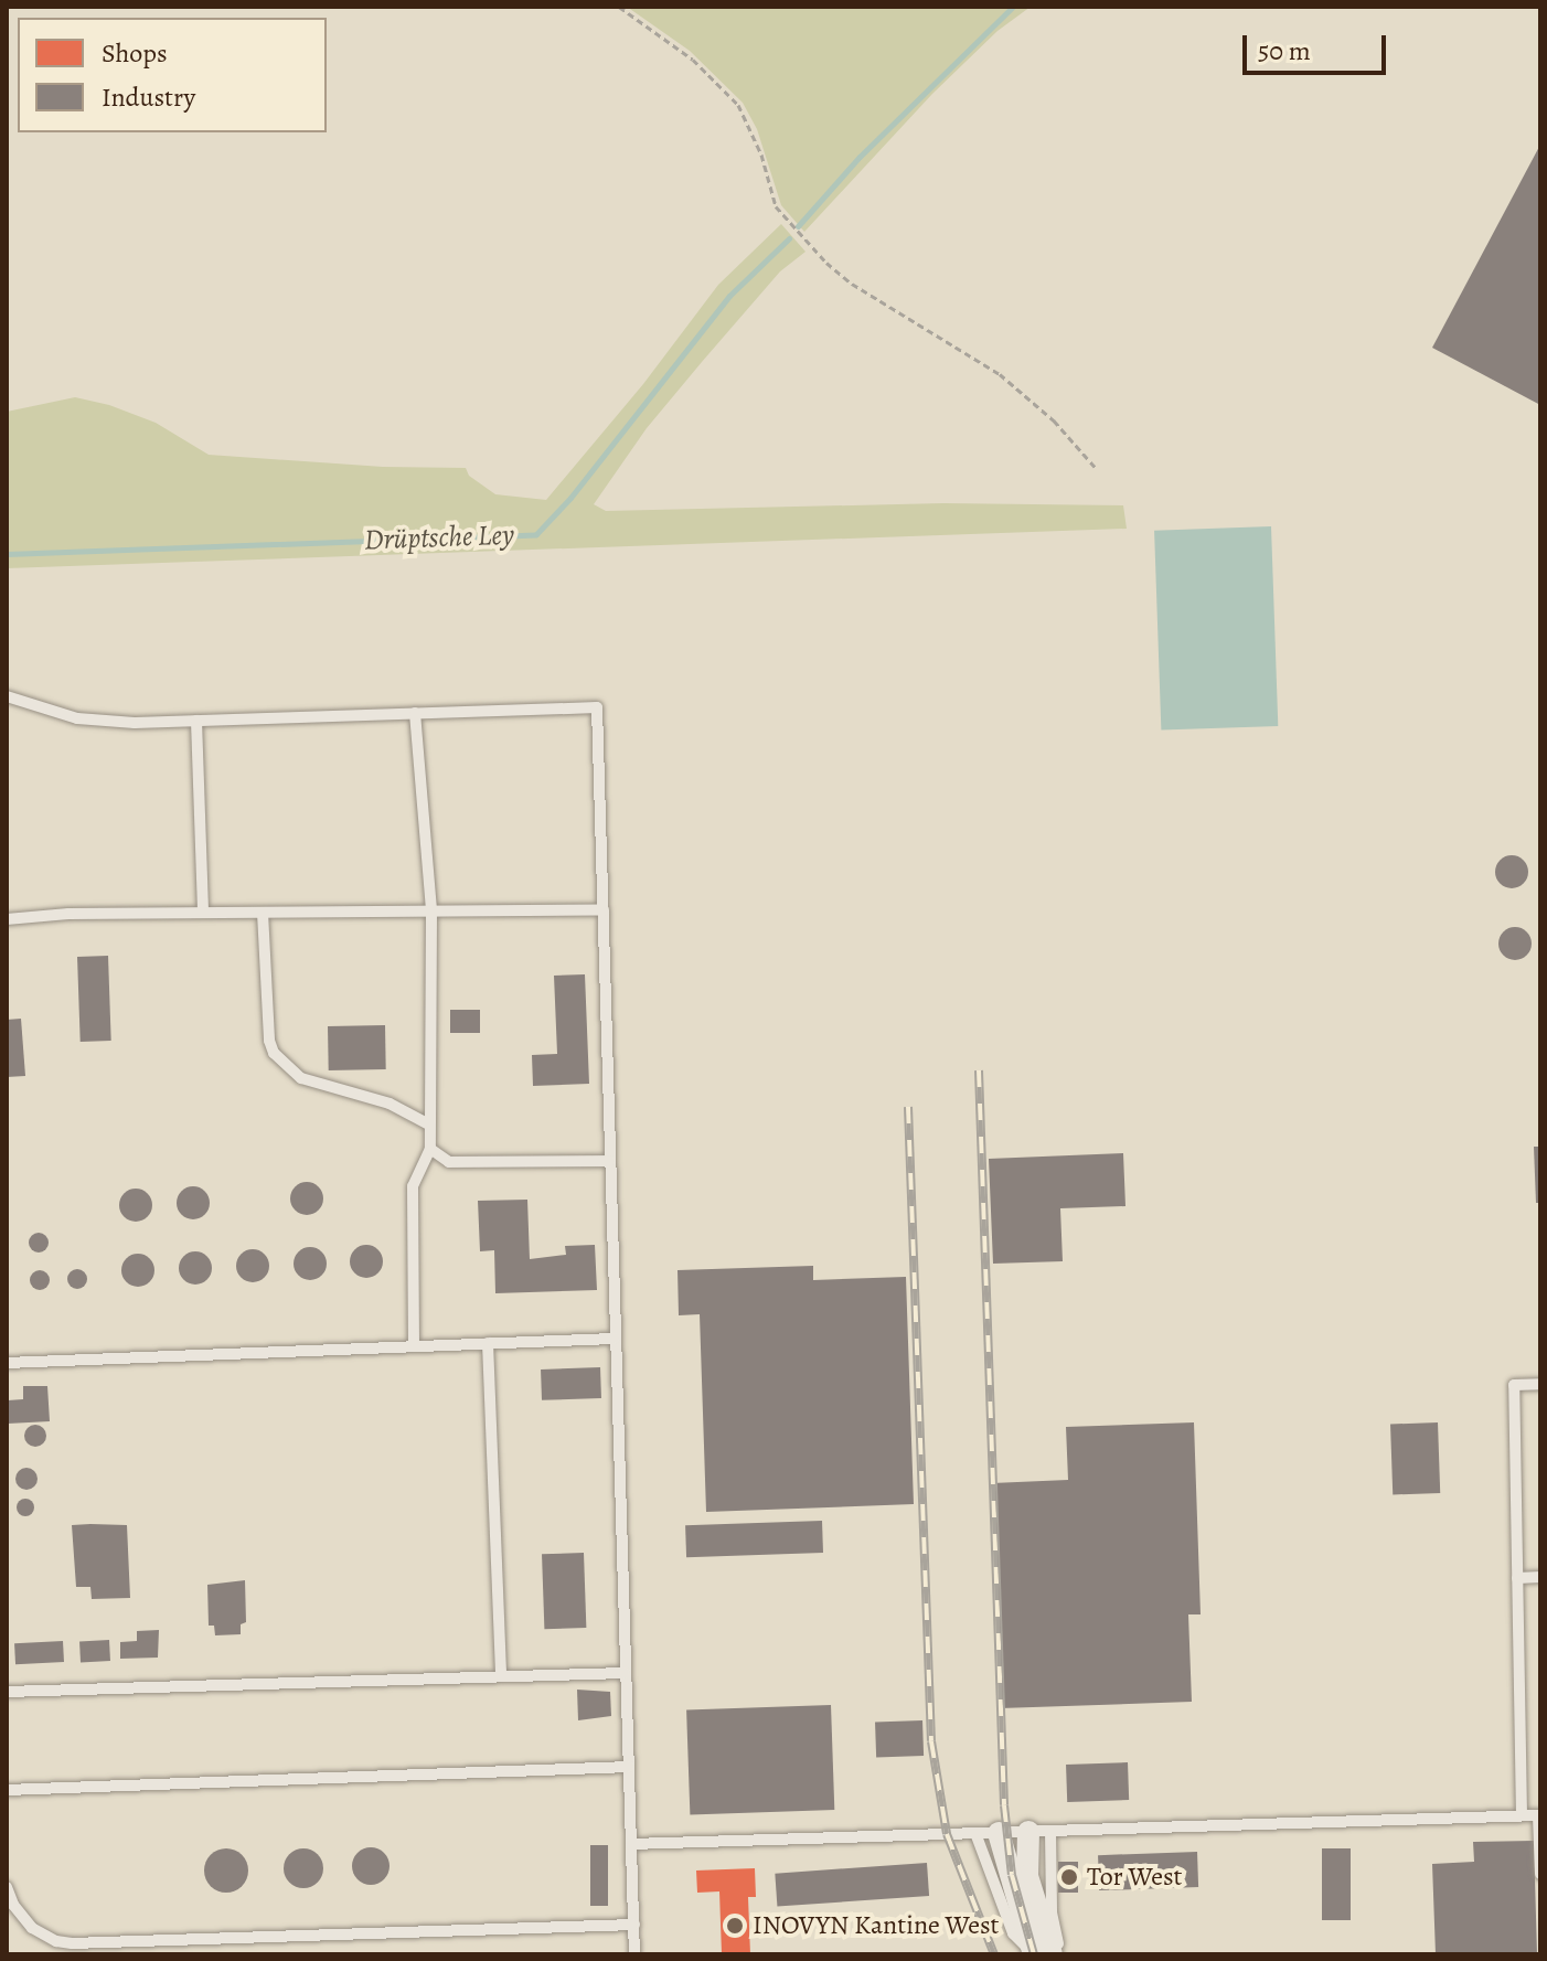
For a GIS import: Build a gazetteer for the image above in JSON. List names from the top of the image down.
{
  "water": ["Drüptsche Ley"],
  "places": ["Tor West", "INOVYN Kantine West"],
  "legend": ["Shops", "Industry"],
  "scale_bar": "50 m"
}
